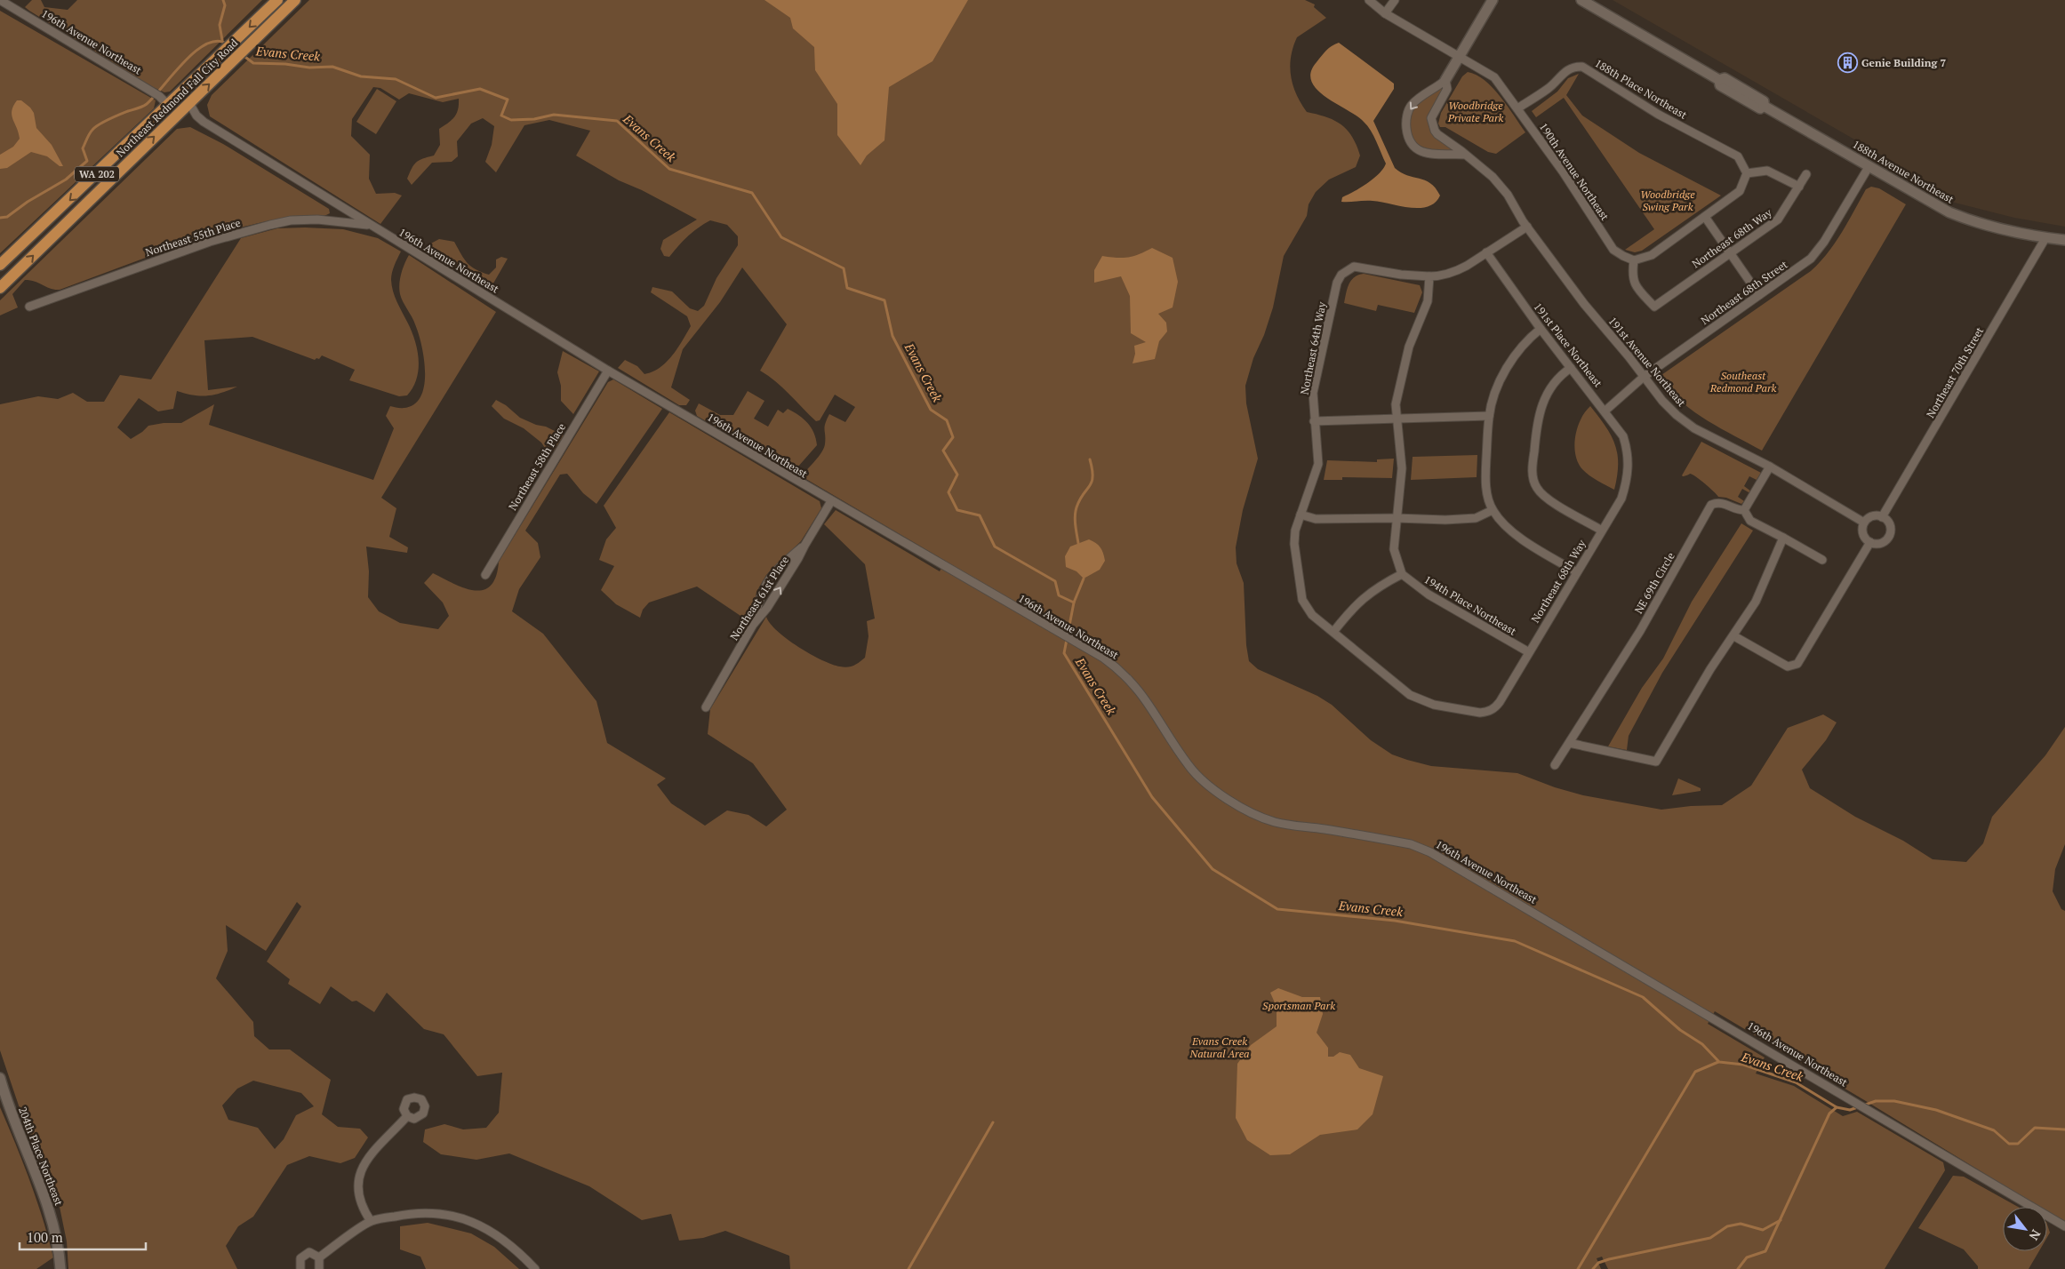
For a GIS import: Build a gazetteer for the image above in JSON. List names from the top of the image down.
{
  "streets": {
    "main road": ["Northeast Redmond Fall City Road", "WA 202"],
    "street": [
      "196th Avenue Northeast",
      "188th Place Northeast",
      "190th Avenue Northeast",
      "188th Avenue Northeast",
      "Northeast 55th Place",
      "Northeast 68th Way",
      "Northeast 68th Street",
      "191st Place Northeast",
      "Northeast 64th Way",
      "191st Avenue Northeast",
      "Northeast 70th Street",
      "Northeast 58th Place",
      "NE 69th Circle",
      "Northeast 61st Place",
      "194th Place Northeast",
      "204th Place Northeast"
    ]
  },
  "crossings": [
    ["196th Avenue Northeast", "Northeast Redmond Fall City Road"],
    ["196th Avenue Northeast", "Northeast 55th Place"],
    ["196th Avenue Northeast", "Northeast 58th Place"],
    ["196th Avenue Northeast", "Northeast 61st Place"],
    ["188th Place Northeast", "190th Avenue Northeast"],
    ["190th Avenue Northeast", "Northeast 68th Way"],
    ["188th Avenue Northeast", "Northeast 68th Street"],
    ["188th Avenue Northeast", "Northeast 70th Street"],
    ["Northeast 68th Way", "191st Place Northeast"],
    ["Northeast 68th Way", "Northeast 64th Way"],
    ["Northeast 68th Way", "194th Place Northeast"],
    ["Northeast 68th Street", "191st Place Northeast"],
    ["Northeast 68th Street", "191st Avenue Northeast"],
    ["191st Avenue Northeast", "Northeast 70th Street"]
  ],
  "water": ["Evans Creek"],
  "parks": [
    "Woodbridge Private Park",
    "Woodbridge Swing Park",
    "Southeast Redmond Park",
    "Sportsman Park",
    "Evans Creek Natural Area"
  ],
  "places": {
    "building": ["Genie Building 7"]
  },
  "scale_bar": "100 m",
  "north": "bottom right"
}
